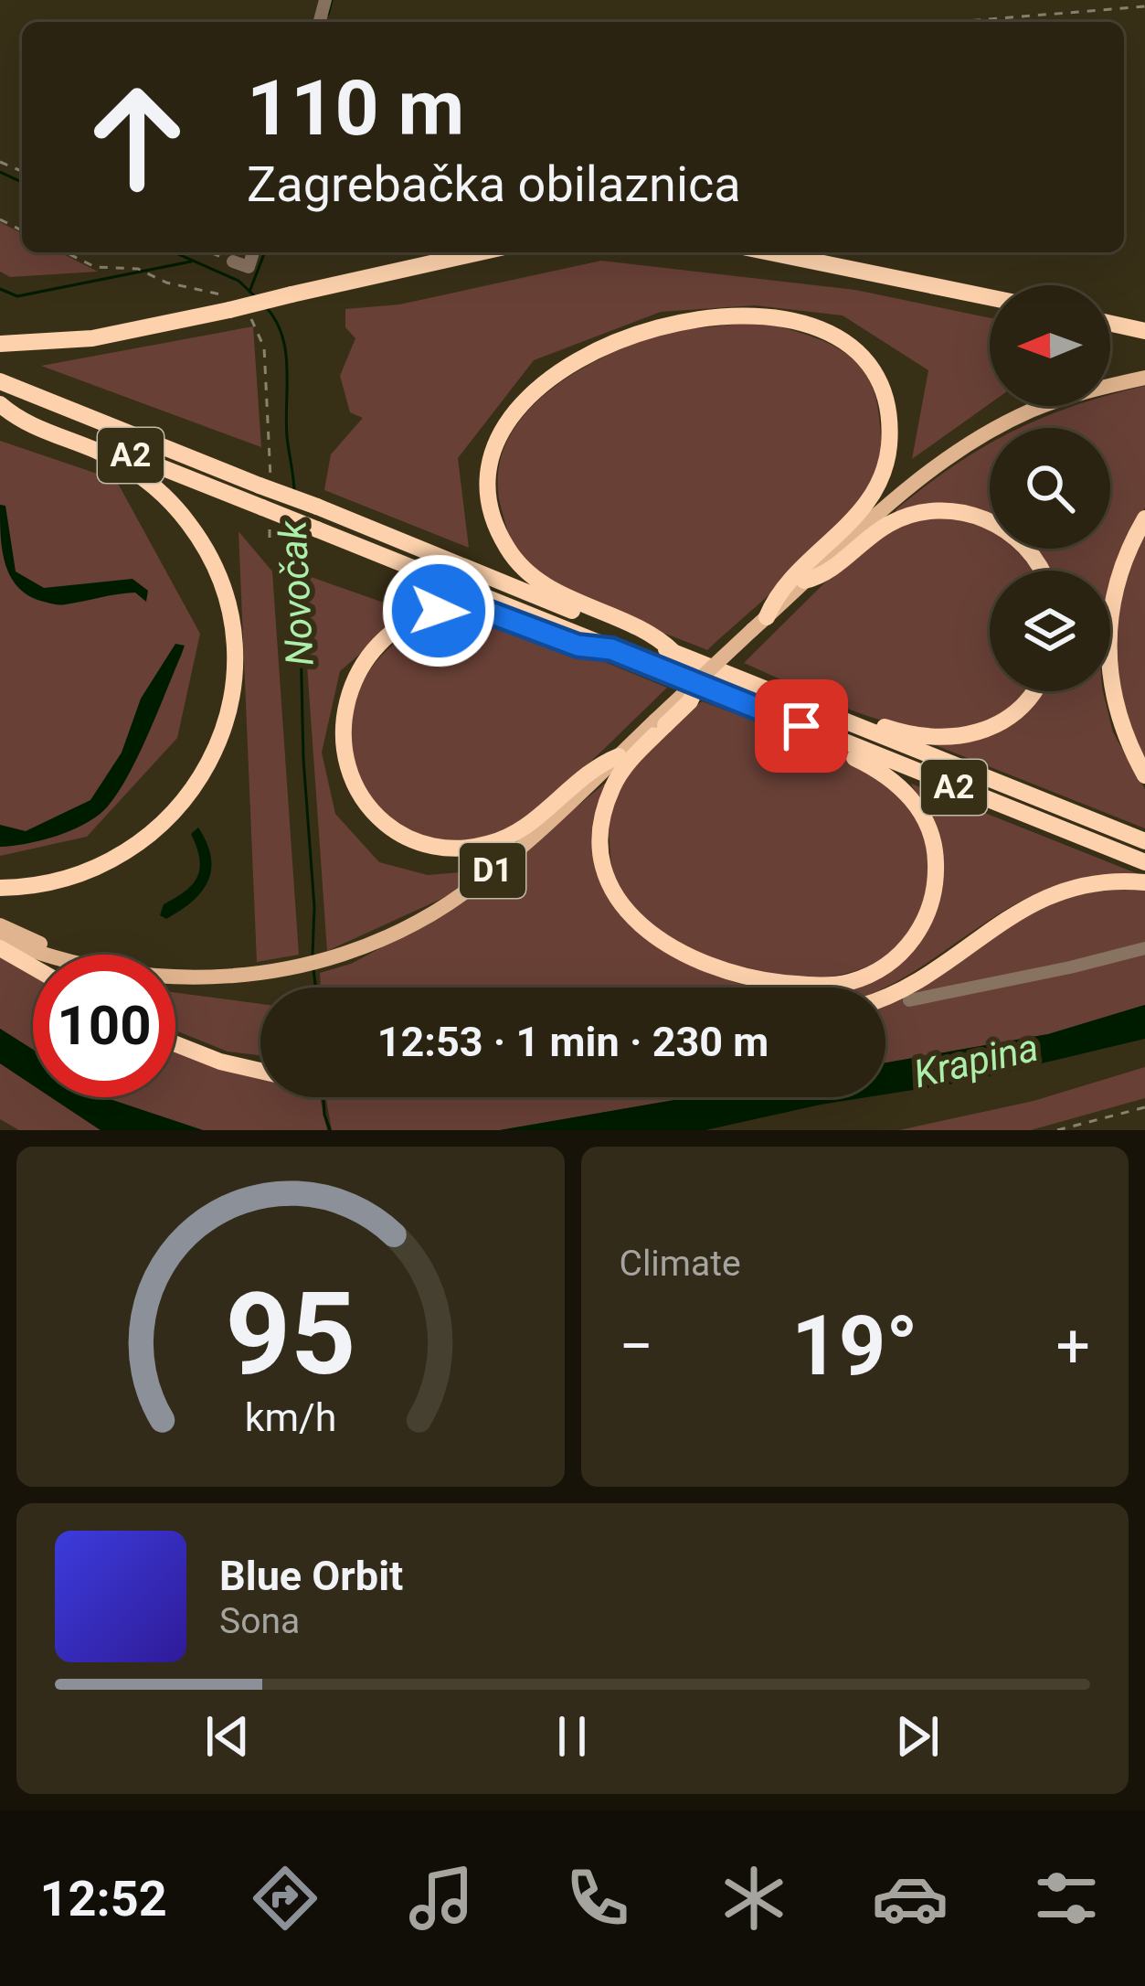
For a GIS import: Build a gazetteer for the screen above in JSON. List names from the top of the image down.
{
  "streets": {
    "highway": ["A2"],
    "main road": ["D1"]
  },
  "water": ["Novočak", "Krapina"],
  "north": "left",
  "page": {
    "turn": ["110 m", "Zagrebačka obilaznica"],
    "limit": "100",
    "trip": "12:53 · 1 min · 230 m",
    "tile": "Climate",
    "heat": ["−", "19°", "+"],
    "song": ["Blue Orbit", "Sona"],
    "tabs": "12:52",
    "gauge": ["95", "km/h"]
  }
}
